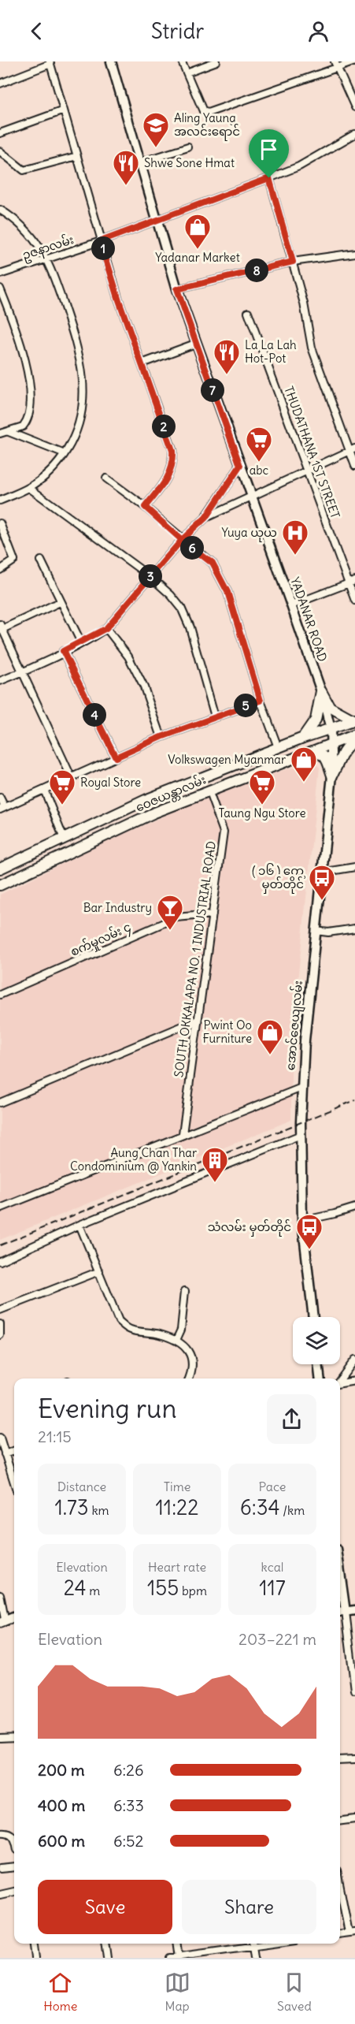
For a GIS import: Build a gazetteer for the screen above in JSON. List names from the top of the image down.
{
  "streets": {
    "main road": ["YADANAR ROAD", "ဝေဇယန္တာလမ်း", "အောင်ဇေယျလမ်း"],
    "street": [
      "ဥဇနာလမ်း",
      "THUDATHANA 1ST STREET",
      "စက်မှုလမ်း ၄",
      "SOUTH OKKALAPA NO. 1 INDUSTRIAL ROAD"
    ]
  },
  "crossings": [
    ["ဥဇနာလမ်း", "YADANAR ROAD"],
    ["YADANAR ROAD", "ဝေဇယန္တာလမ်း"],
    ["YADANAR ROAD", "အောင်ဇေယျလမ်း"],
    ["ဝေဇယန္တာလမ်း", "SOUTH OKKALAPA NO. 1 INDUSTRIAL ROAD"],
    ["ဝေဇယန္တာလမ်း", "အောင်ဇေယျလမ်း"],
    ["စက်မှုလမ်း ၄", "SOUTH OKKALAPA NO. 1 INDUSTRIAL ROAD"]
  ],
  "places": {
    "school or university": ["Aling Yaung အလင်းရောင်"],
    "restaurant": ["Shwe Sone Hmat", "La La Lah Hot-Pot"],
    "shop": ["Yadanar Market", "Volkswagen Myanmar", "Pwint Oo Furniture"],
    "supermarket": ["abc", "Royal Store", "Taung Ngu Store"],
    "hospital": ["Yuya ယုယ"],
    "bus stop": ["( ၁၆ ) ကွေ့ မှတ်တိုင်", "သံလမ်း မှတ်တိုင်"],
    "bar": ["Bar Industry"],
    "building": ["Aung Chan Thar Condominium @ Yankin"]
  },
  "page": {
    "header": "Stridr",
    "pins": [
      "1",
      "8",
      "7",
      "2",
      "6",
      "3",
      "5",
      "4"
    ],
    "heading": ["Evening run", "21:15"],
    "stats": [
      ["Distance", "1.73 km"],
      ["Time", "11:22"],
      ["Pace", "6:34 /km"],
      ["Elevation", "24 m"],
      ["Heart rate", "155 bpm"],
      ["kcal", "117"]
    ],
    "chart": ["Elevation", "203–221 m"],
    "list": [
      {
        "name": "200 m",
        "note": "6:26"
      },
      {
        "name": "400 m",
        "note": "6:33"
      },
      {
        "name": "600 m",
        "note": "6:52"
      }
    ],
    "buttons": ["Save", "Share"],
    "tabs": ["Home", "Map", "Saved"]
  }
}
